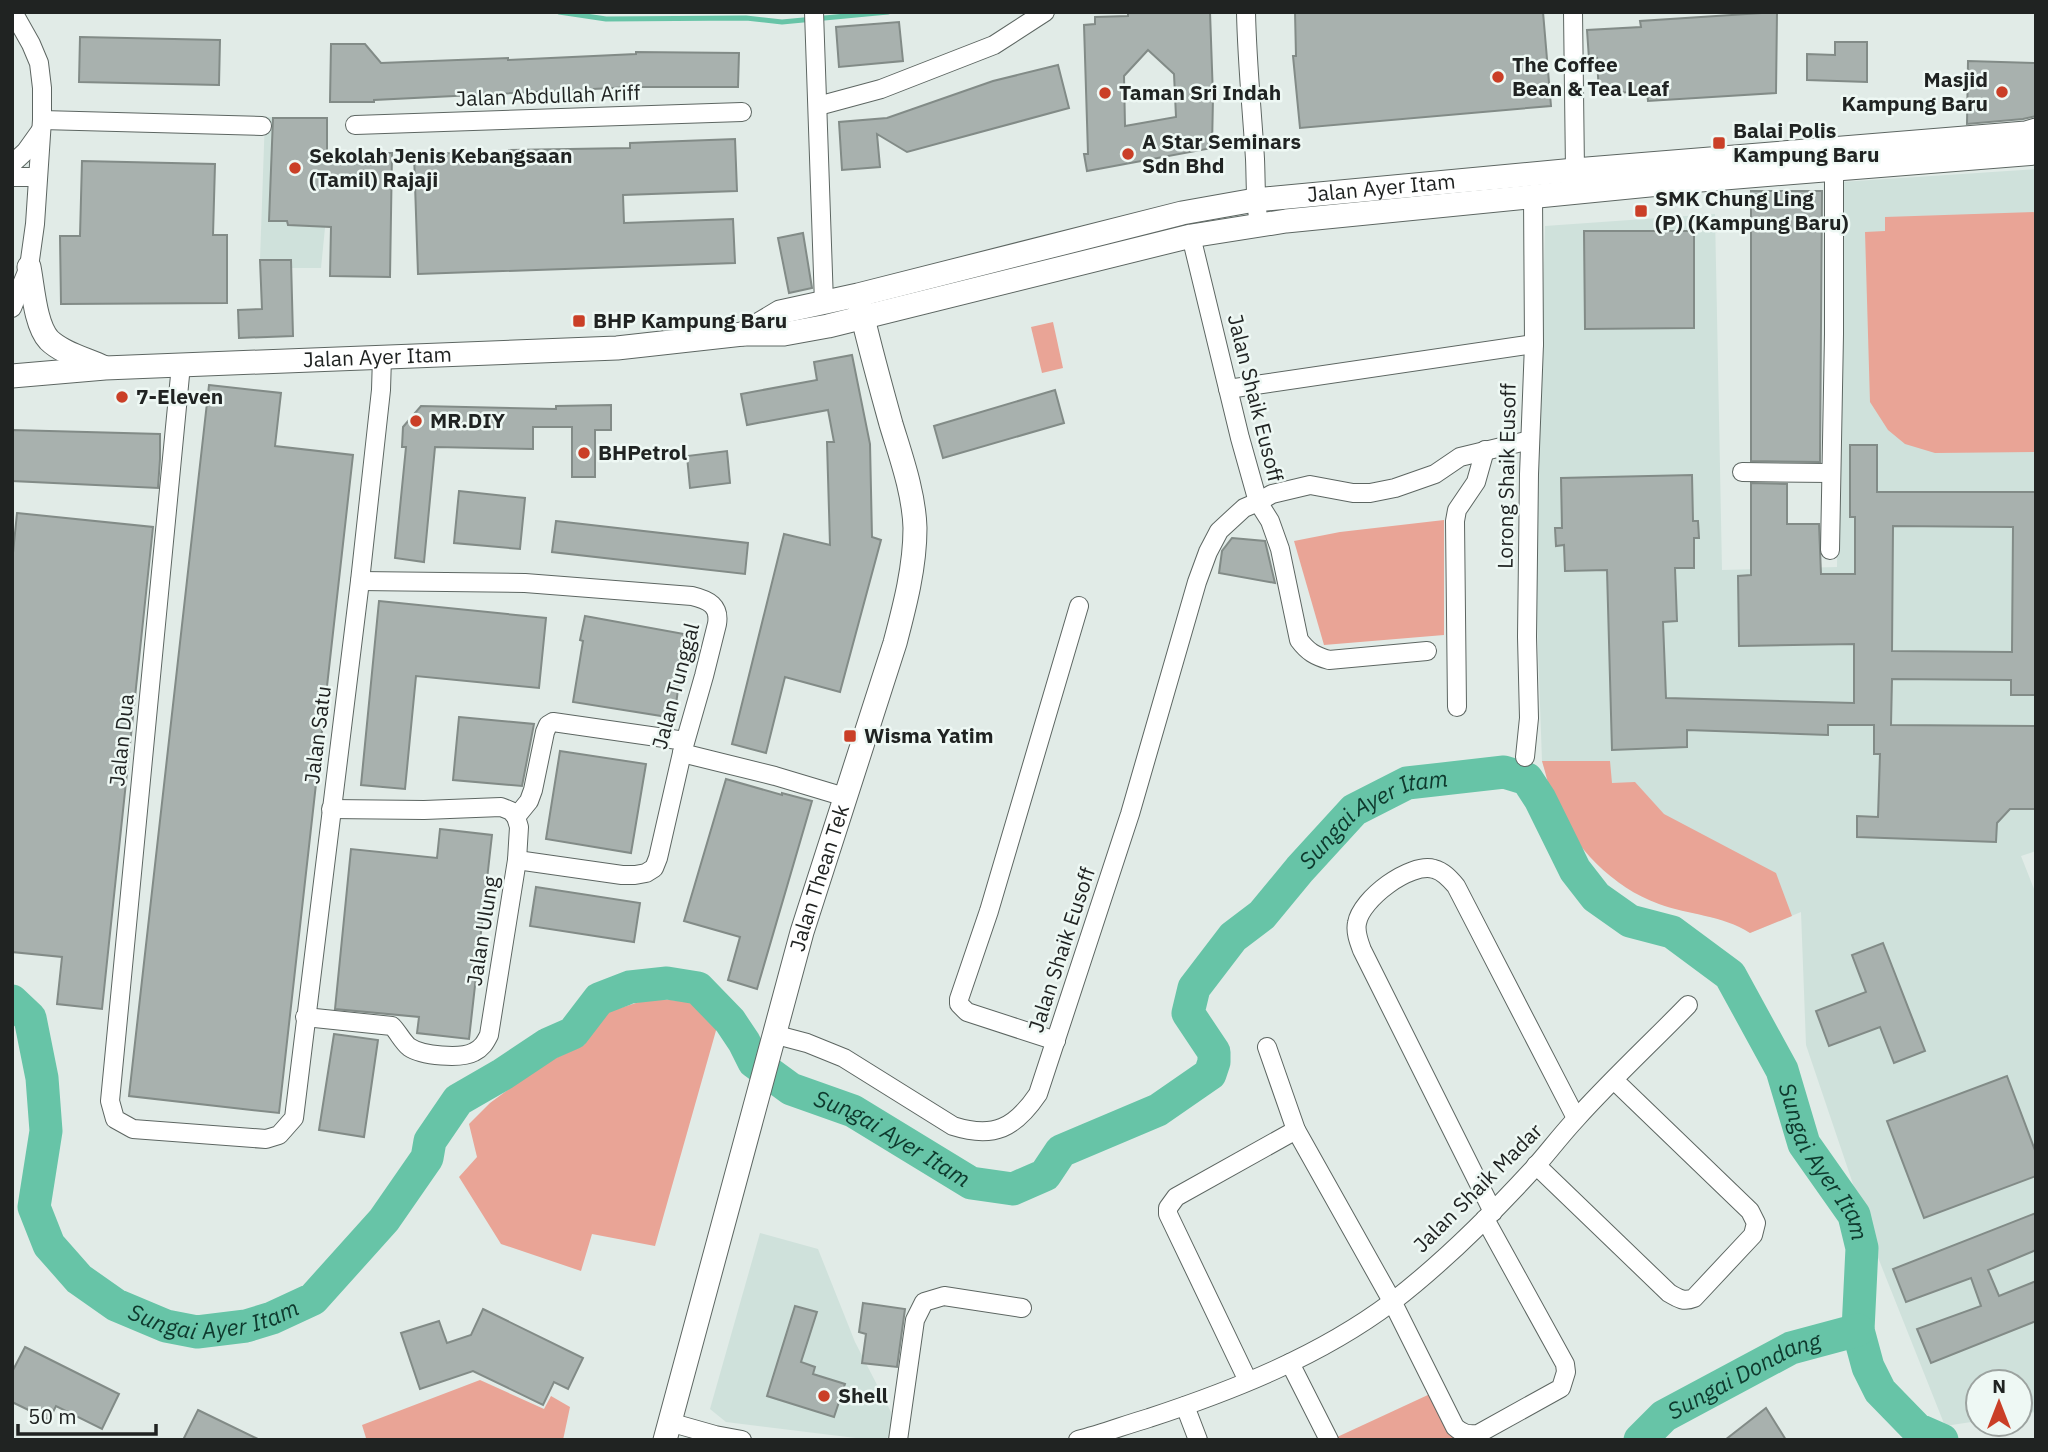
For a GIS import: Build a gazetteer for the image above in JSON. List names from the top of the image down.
{
  "streets": {
    "main road": ["Jalan Ayer Itam", "Jalan Thean Tek"],
    "street": [
      "Jalan Abdullah Ariff",
      "Jalan Shaik Eusoff",
      "Lorong Shaik Eusoff",
      "Jalan Tunggal",
      "Jalan Satu",
      "Jalan Dua",
      "Jalan Ulung",
      "Jalan Shaik Madar"
    ]
  },
  "crossings": [
    ["Jalan Ayer Itam", "Jalan Shaik Eusoff"],
    ["Jalan Ayer Itam", "Lorong Shaik Eusoff"],
    ["Jalan Ayer Itam", "Jalan Satu"],
    ["Jalan Ayer Itam", "Jalan Dua"],
    ["Jalan Ayer Itam", "Jalan Thean Tek"],
    ["Jalan Shaik Eusoff", "Jalan Thean Tek"],
    ["Jalan Tunggal", "Jalan Satu"],
    ["Jalan Tunggal", "Jalan Ulung"],
    ["Jalan Satu", "Jalan Dua"],
    ["Jalan Satu", "Jalan Ulung"]
  ],
  "water": ["Sungai Ayer Itam", "Sungai Dondang"],
  "places": {
    "other": [
      "The Coffee Bean & Tea Leaf",
      "Masjid Kampung Baru",
      "Taman Sri Indah",
      "A Star Seminars Sdn Bhd",
      "Sekolah Jenis Kebangsaan (Tamil) Rajaji",
      "7-Eleven",
      "MR.DIY",
      "BHPetrol",
      "Shell"
    ],
    "transit": [
      "Balai Polis Kampung Baru",
      "SMK Chung Ling (P) (Kampung Baru)",
      "BHP Kampung Baru",
      "Wisma Yatim"
    ]
  },
  "scale_bar": "50 m",
  "north": "top"
}
